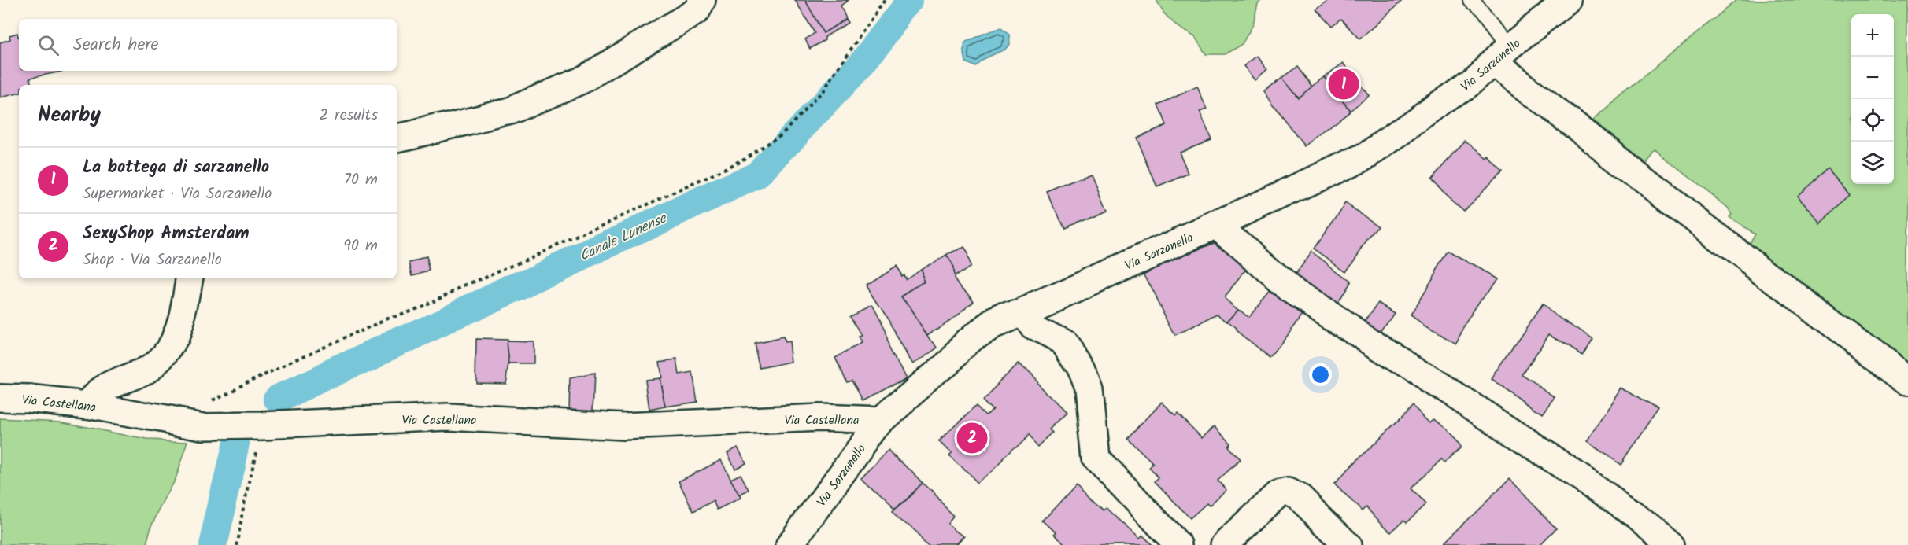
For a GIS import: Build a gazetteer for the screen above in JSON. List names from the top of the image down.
{
  "streets": {
    "street": ["Via Sarzanello", "Via Castellana"]
  },
  "crossings": [
    ["Via Sarzanello", "Via Castellana"]
  ],
  "water": ["Canale Lunense"],
  "page": {
    "map_buttons": ["+", "−"],
    "search": "Search here",
    "pins": ["1", "2"],
    "heading": ["Nearby", "2 results"],
    "list": [
      {
        "mark": "1",
        "name": "La bottega di sarzanello",
        "note": "Supermarket · Via Sarzanello",
        "value": "70 m"
      },
      {
        "mark": "2",
        "name": "SexyShop Amsterdam",
        "note": "Shop · Via Sarzanello",
        "value": "90 m"
      }
    ]
  }
}
